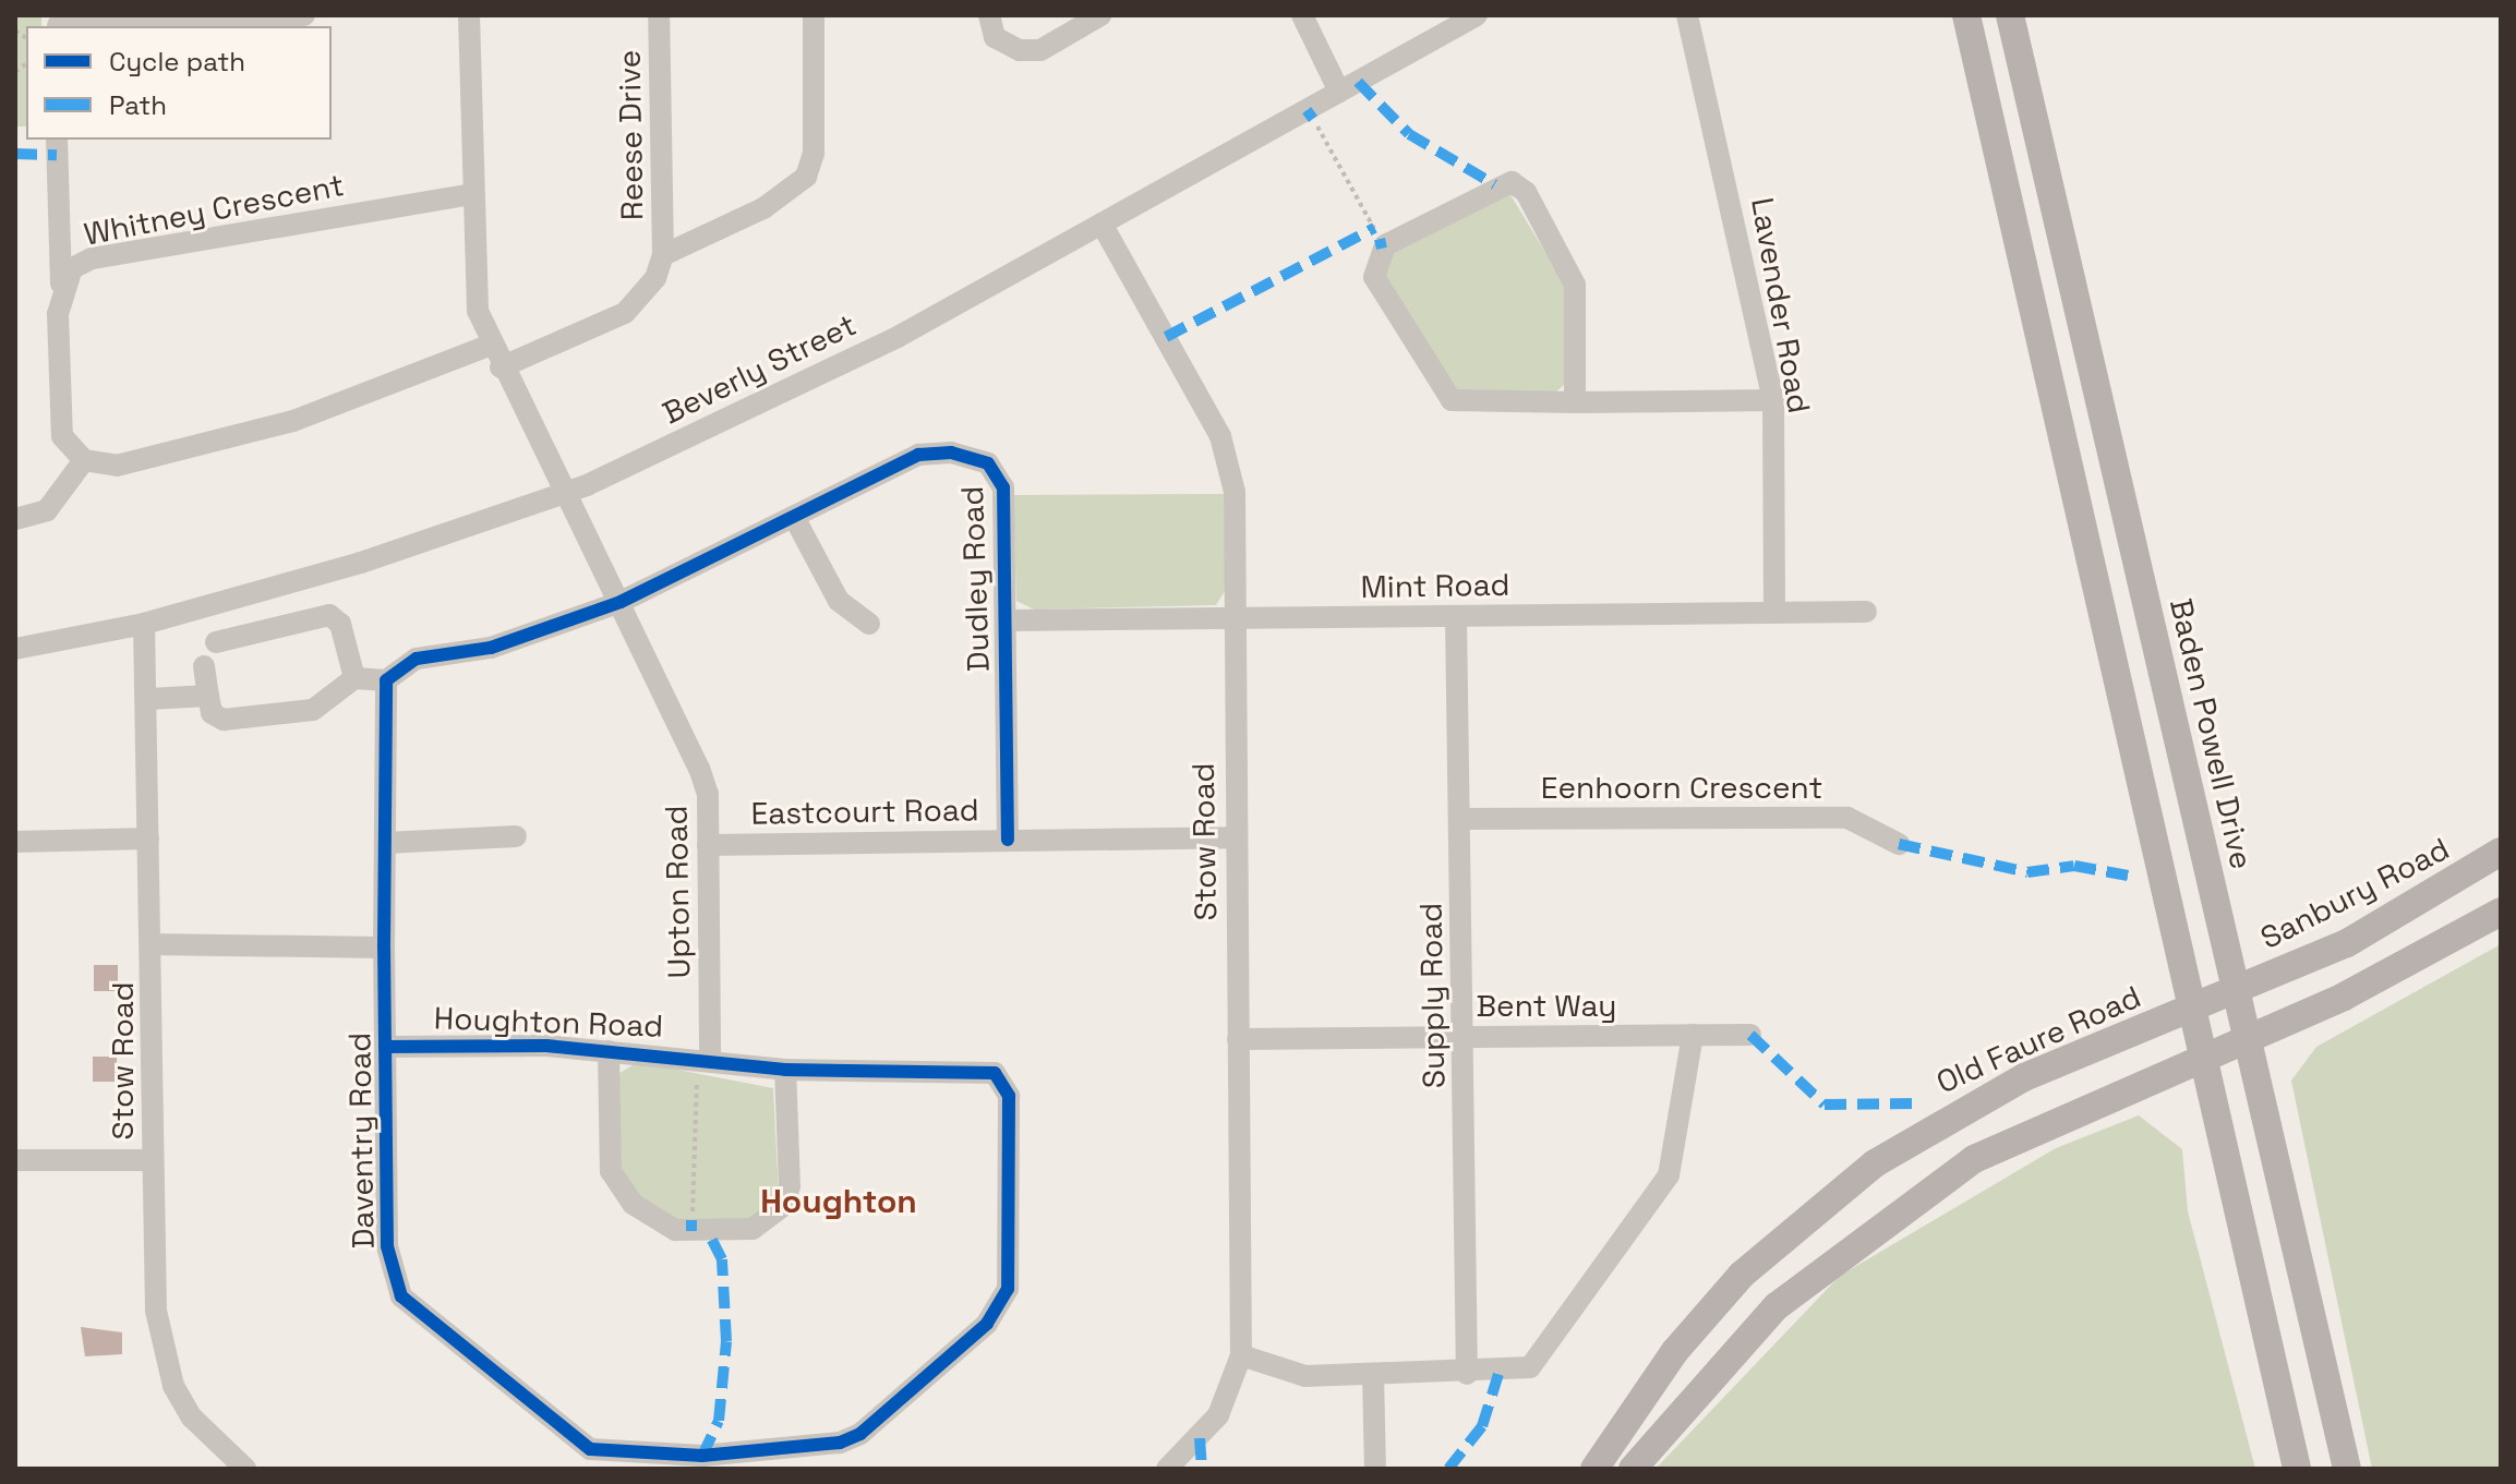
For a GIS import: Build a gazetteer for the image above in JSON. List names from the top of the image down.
{
  "streets": {
    "main road": ["Baden Powell Drive", "Sanbury Road", "Old Faure Road"],
    "street": [
      "Reese Drive",
      "Whitney Crescent",
      "Lavender Road",
      "Beverly Street",
      "Dudley Road",
      "Mint Road",
      "Eenhoorn Crescent",
      "Eastcourt Road",
      "Stow Road",
      "Upton Road",
      "Supply Road",
      "Bent Way",
      "Houghton Road",
      "Daventry Road"
    ]
  },
  "crossings": [
    ["Reese Drive", "Upton Road"],
    ["Whitney Crescent", "Upton Road"],
    ["Lavender Road", "Mint Road"],
    ["Beverly Street", "Stow Road"],
    ["Beverly Street", "Upton Road"],
    ["Dudley Road", "Mint Road"],
    ["Dudley Road", "Eastcourt Road"],
    ["Dudley Road", "Upton Road"],
    ["Mint Road", "Stow Road"],
    ["Mint Road", "Supply Road"],
    ["Baden Powell Drive", "Sanbury Road"],
    ["Baden Powell Drive", "Old Faure Road"],
    ["Eenhoorn Crescent", "Supply Road"],
    ["Eastcourt Road", "Stow Road"],
    ["Eastcourt Road", "Upton Road"],
    ["Stow Road", "Bent Way"],
    ["Upton Road", "Houghton Road"],
    ["Upton Road", "Daventry Road"],
    ["Sanbury Road", "Old Faure Road"],
    ["Supply Road", "Bent Way"],
    ["Houghton Road", "Daventry Road"]
  ],
  "districts": ["Houghton"],
  "legend": ["Cycle path", "Path"]
}
